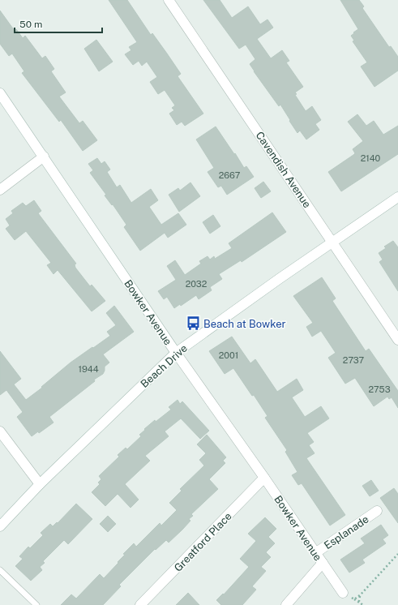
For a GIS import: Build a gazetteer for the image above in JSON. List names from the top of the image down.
{
  "streets": {
    "street": [
      "Cavendish Avenue",
      "Bowker Avenue",
      "Beach Drive",
      "Esplanade",
      "Greatford Place"
    ]
  },
  "crossings": [
    ["Cavendish Avenue", "Beach Drive"],
    ["Bowker Avenue", "Beach Drive"],
    ["Bowker Avenue", "Esplanade"],
    ["Bowker Avenue", "Greatford Place"]
  ],
  "places": {
    "bus stop": ["Beach at Bowker"]
  },
  "house_numbers": [
    "2140",
    "2667",
    "2032",
    "2001",
    "2737",
    "1944",
    "2753"
  ],
  "scale_bar": "50 m"
}
